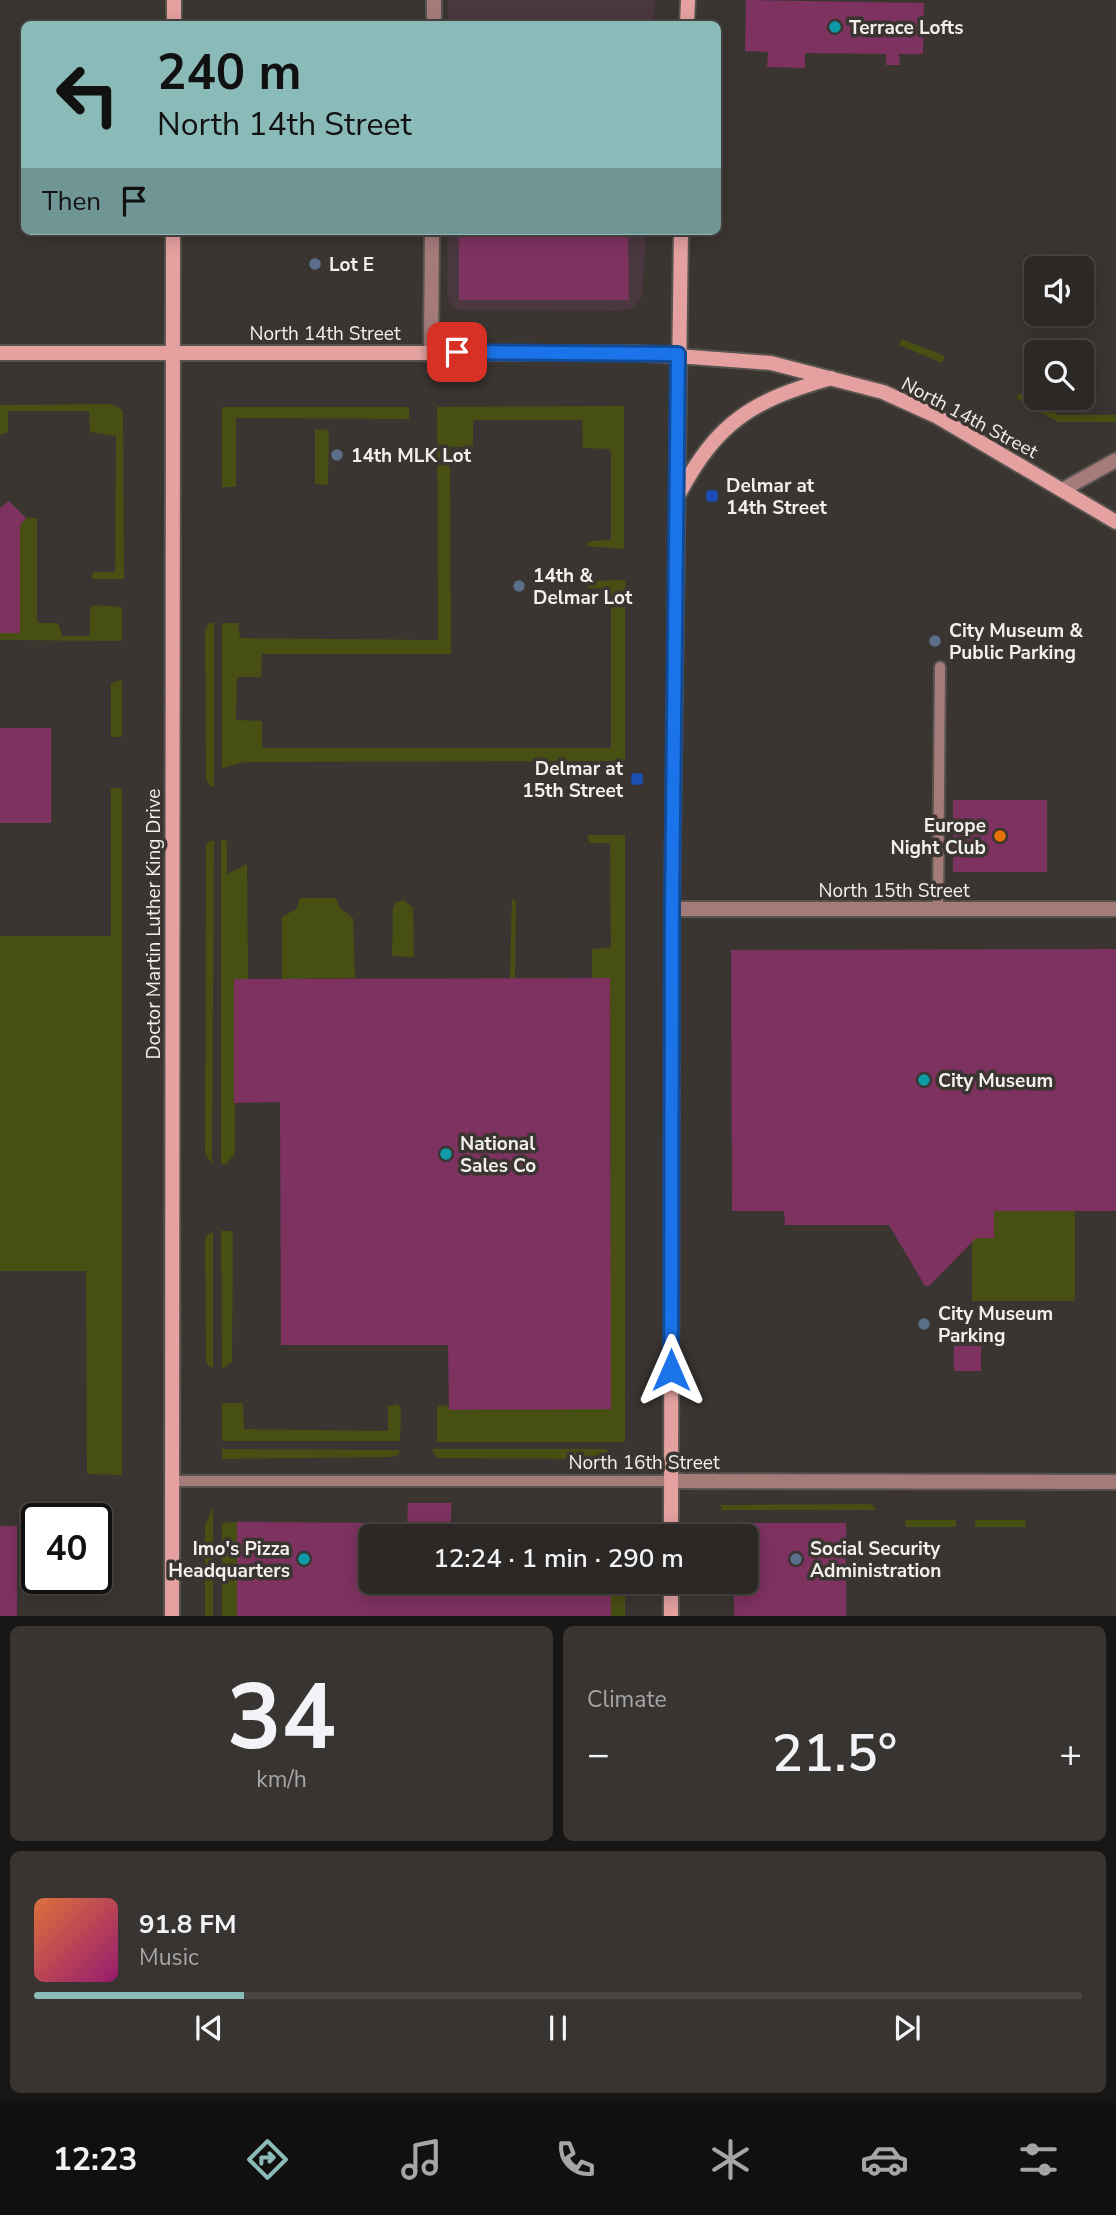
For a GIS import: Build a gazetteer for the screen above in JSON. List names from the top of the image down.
{
  "streets": {
    "main road": ["North 14th Street", "Doctor Martin Luther King Drive"],
    "street": ["North 15th Street", "North 16th Street"]
  },
  "crossings": [
    ["North 14th Street", "Doctor Martin Luther King Drive"],
    ["Doctor Martin Luther King Drive", "North 16th Street"]
  ],
  "places": {
    "other": [
      "Terrace Lofts",
      "Lot E",
      "14th MLK Lot",
      "14th & Delmar Lot",
      "City Museum & Public Parking",
      "Europe Night Club",
      "City Museum",
      "National Sales Co",
      "City Museum Parking",
      "Imo's Pizza Headquarters",
      "Social Security Administration"
    ],
    "transit": ["Delmar at 14th Street", "Delmar at 15th Street"]
  },
  "page": {
    "turn": ["240 m", "North 14th Street"],
    "then": "Then",
    "limit": "40",
    "trip": "12:24 · 1 min · 290 m",
    "tile": [
      ["34", "km/h"],
      "Climate"
    ],
    "heat": ["−", "21.5°", "+"],
    "song": ["91.8 FM", "Music"],
    "tabs": "12:23"
  }
}
